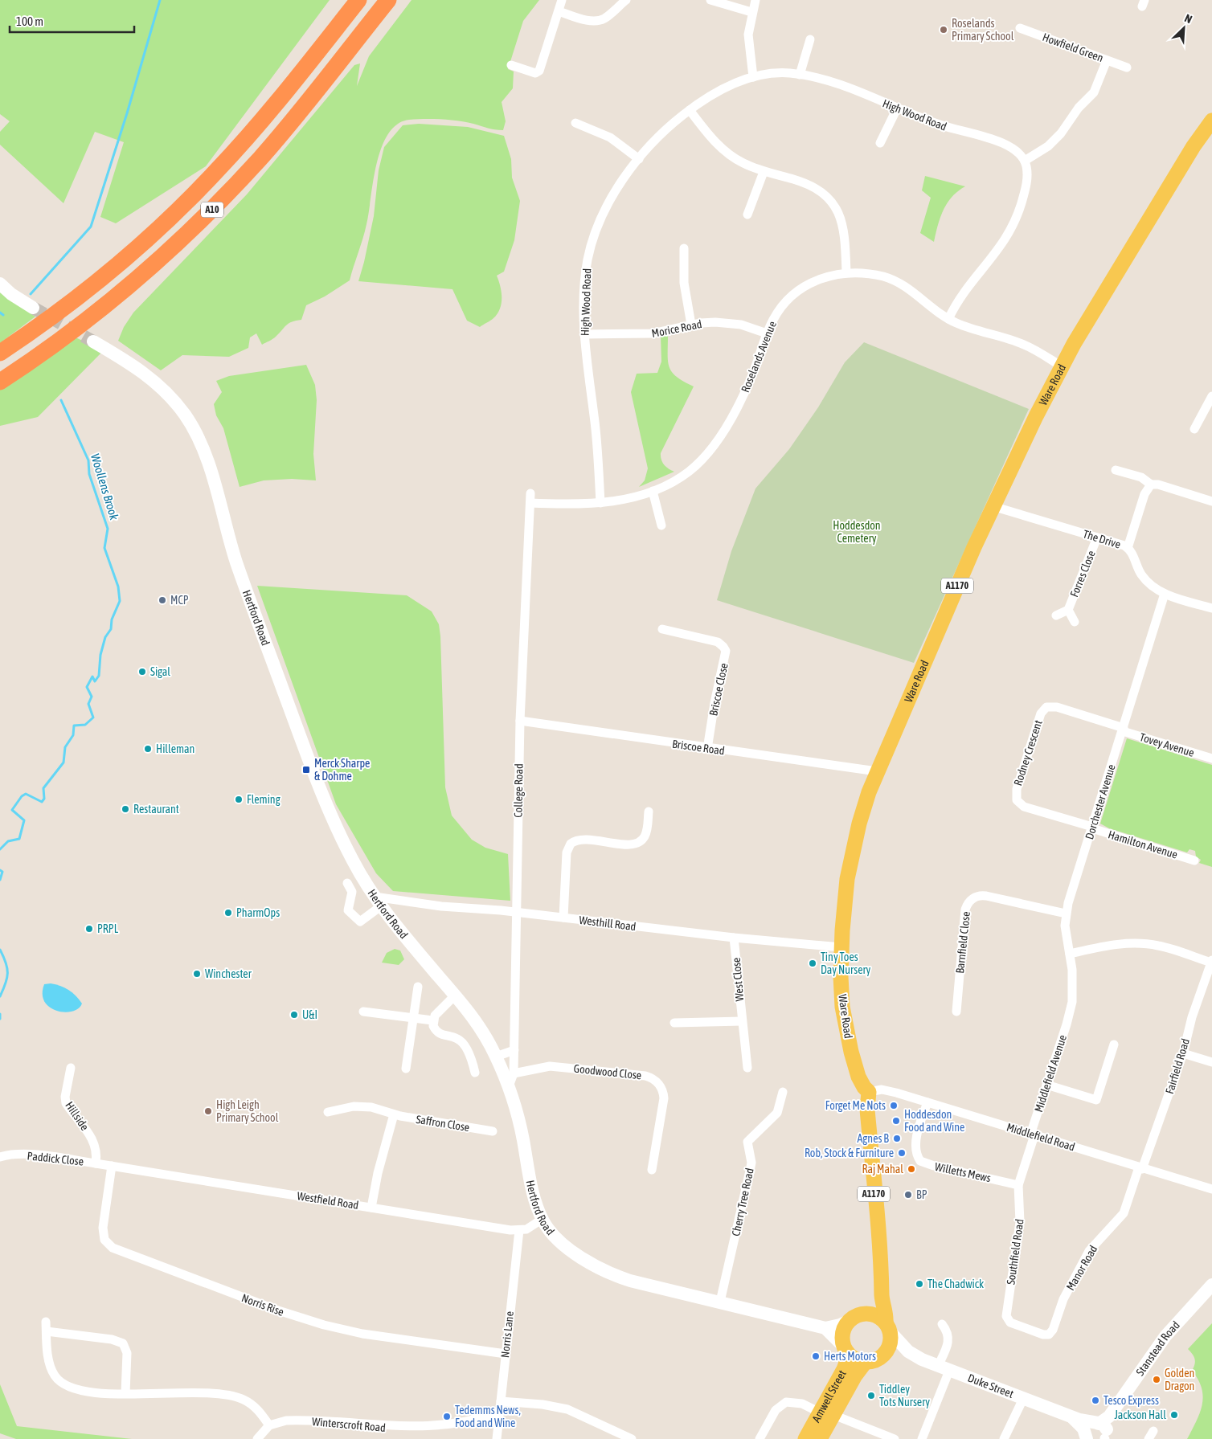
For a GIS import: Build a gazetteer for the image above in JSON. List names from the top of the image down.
{
  "streets": {
    "highway": ["A10"],
    "main road": [
      "Ware Road",
      "A1170",
      "Hertford Road",
      "Stanstead Road",
      "Duke Street",
      "Amwell Street"
    ],
    "street": [
      "Howfield Green",
      "High Wood Road",
      "Morice Road",
      "Roselands Avenue",
      "The Drive",
      "Forres Close",
      "Briscoe Close",
      "Tovey Avenue",
      "Briscoe Road",
      "Rodney Crescent",
      "College Road",
      "Dorchester Avenue",
      "Hamilton Avenue",
      "Westhill Road",
      "Barnfield Close",
      "West Close",
      "Fairfield Road",
      "Goodwood Close",
      "Middlefield Avenue",
      "Hillside",
      "Saffron Close",
      "Middlefield Road",
      "Paddick Close",
      "Willetts Mews",
      "Westfield Road",
      "Cherry Tree Road",
      "Southfield Road",
      "Manor Road",
      "Norris Rise",
      "Norris Lane",
      "Winterscroft Road"
    ]
  },
  "crossings": [
    ["High Wood Road", "Morice Road"],
    ["High Wood Road", "Roselands Avenue"],
    ["Morice Road", "Roselands Avenue"],
    ["Roselands Avenue", "Ware Road"],
    ["Roselands Avenue", "College Road"],
    ["Ware Road", "The Drive"],
    ["Ware Road", "A1170"],
    ["Ware Road", "Briscoe Road"],
    ["Ware Road", "Westhill Road"],
    ["Ware Road", "Middlefield Road"],
    ["The Drive", "Forres Close"],
    ["The Drive", "Dorchester Avenue"],
    ["A1170", "Hertford Road"],
    ["A1170", "Middlefield Road"],
    ["A1170", "Duke Street"],
    ["A1170", "Amwell Street"],
    ["Hertford Road", "College Road"],
    ["Hertford Road", "Westhill Road"],
    ["Hertford Road", "Cherry Tree Road"],
    ["Hertford Road", "Duke Street"],
    ["Hertford Road", "Amwell Street"],
    ["Briscoe Close", "Briscoe Road"],
    ["Tovey Avenue", "Rodney Crescent"],
    ["Tovey Avenue", "Dorchester Avenue"],
    ["Briscoe Road", "College Road"],
    ["Rodney Crescent", "Dorchester Avenue"],
    ["Rodney Crescent", "Hamilton Avenue"],
    ["College Road", "Westhill Road"],
    ["College Road", "Goodwood Close"],
    ["Dorchester Avenue", "Hamilton Avenue"],
    ["Dorchester Avenue", "Barnfield Close"],
    ["Dorchester Avenue", "Middlefield Avenue"],
    ["Westhill Road", "West Close"],
    ["Fairfield Road", "Middlefield Road"],
    ["Fairfield Road", "Manor Road"],
    ["Middlefield Avenue", "Middlefield Road"],
    ["Middlefield Avenue", "Southfield Road"],
    ["Hillside", "Paddick Close"],
    ["Middlefield Road", "Willetts Mews"],
    ["Middlefield Road", "Southfield Road"],
    ["Middlefield Road", "Manor Road"],
    ["Paddick Close", "Westfield Road"],
    ["Paddick Close", "Norris Rise"],
    ["Willetts Mews", "Southfield Road"],
    ["Westfield Road", "Norris Rise"],
    ["Westfield Road", "Norris Lane"],
    ["Southfield Road", "Manor Road"],
    ["Norris Rise", "Norris Lane"],
    ["Norris Lane", "Winterscroft Road"],
    ["Stanstead Road", "Duke Street"],
    ["Duke Street", "Amwell Street"]
  ],
  "water": ["Woollens Brook"],
  "parks": ["Hoddesdon Cemetery"],
  "places": {
    "other": [
      "Roselands Primary School",
      "MCP",
      "Sigal",
      "Hilleman",
      "Fleming",
      "Restaurant",
      "PharmOps",
      "PRPL",
      "Tiny Toes Day Nursery",
      "Winchester",
      "U&I",
      "Forget Me Nots",
      "High Leigh Primary School",
      "Hoddesdon Food and Wine",
      "Agnes B",
      "Rob, Stock & Furniture",
      "Raj Mahal",
      "BP",
      "The Chadwick",
      "Herts Motors",
      "Golden Dragon",
      "Tiddley Tots Nursery",
      "Tesco Express",
      "Jackson Hall",
      "Tedemms News, Food and Wine"
    ],
    "transit": ["Merck Sharpe & Dohme"]
  },
  "scale_bar": "100 m",
  "north": "top right"
}
